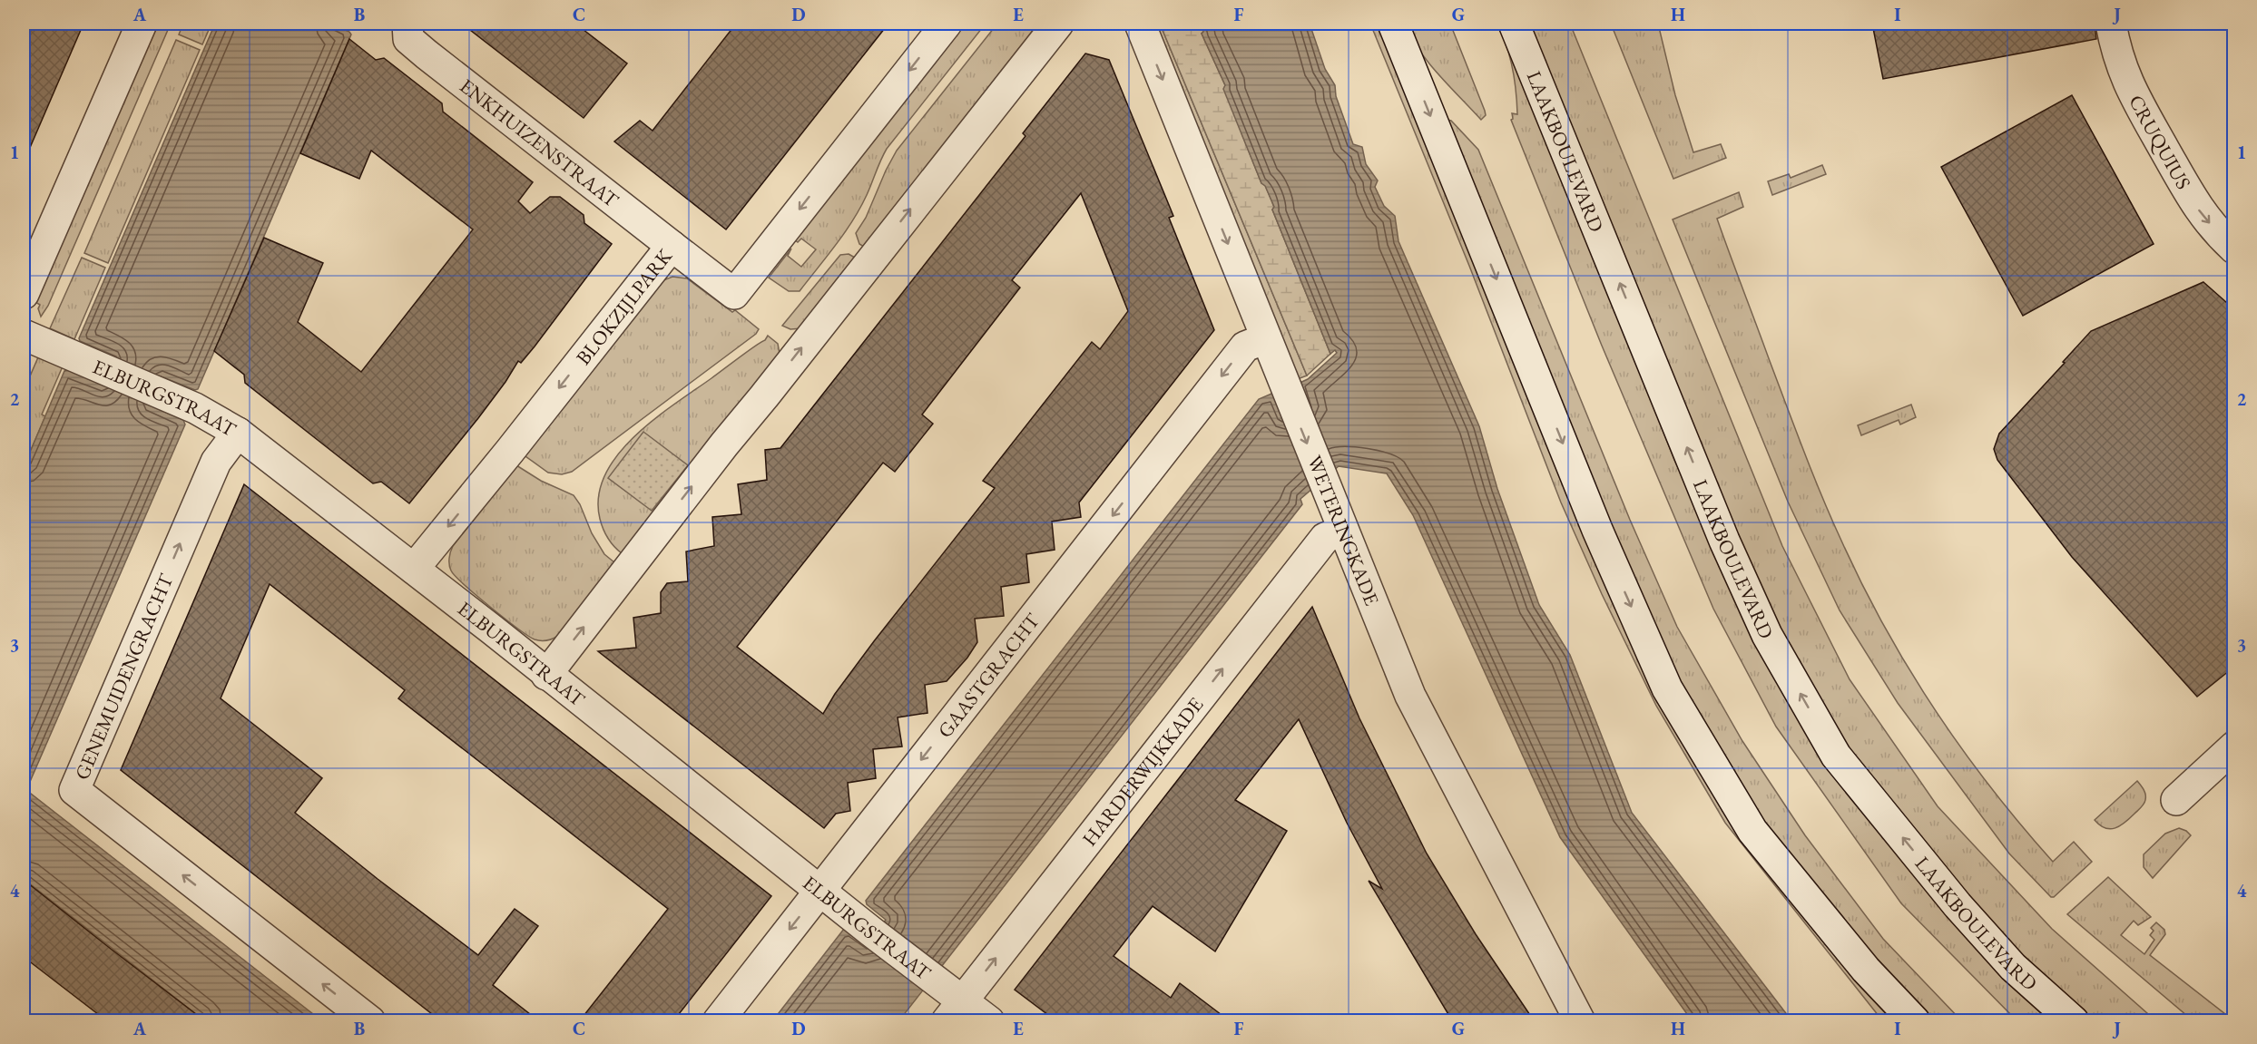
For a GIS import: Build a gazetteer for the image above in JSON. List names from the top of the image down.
{
  "streets": {
    "street": [
      "ENKHUIZENSTRAAT",
      "CRUQUIUS",
      "LAAKBOULEVARD",
      "BLOKZIJLPARK",
      "ELBURGSTRAAT",
      "WETERINGKADE",
      "GAASTGRACHT",
      "GENEMUIDENGRACHT",
      "HARDERWIJKKADE"
    ]
  },
  "crossings": [
    ["ENKHUIZENSTRAAT", "BLOKZIJLPARK"],
    ["BLOKZIJLPARK", "ELBURGSTRAAT"],
    ["ELBURGSTRAAT", "GAASTGRACHT"],
    ["ELBURGSTRAAT", "GENEMUIDENGRACHT"],
    ["ELBURGSTRAAT", "HARDERWIJKKADE"],
    ["WETERINGKADE", "GAASTGRACHT"],
    ["WETERINGKADE", "HARDERWIJKKADE"]
  ],
  "one_way": ["CRUQUIUS", "GAASTGRACHT", "HARDERWIJKKADE"],
  "grid": {
    "columns": [
      "A",
      "B",
      "C",
      "D",
      "E",
      "F",
      "G",
      "H",
      "I",
      "J"
    ],
    "rows": [
      "1",
      "2",
      "3",
      "4"
    ]
  }
}
